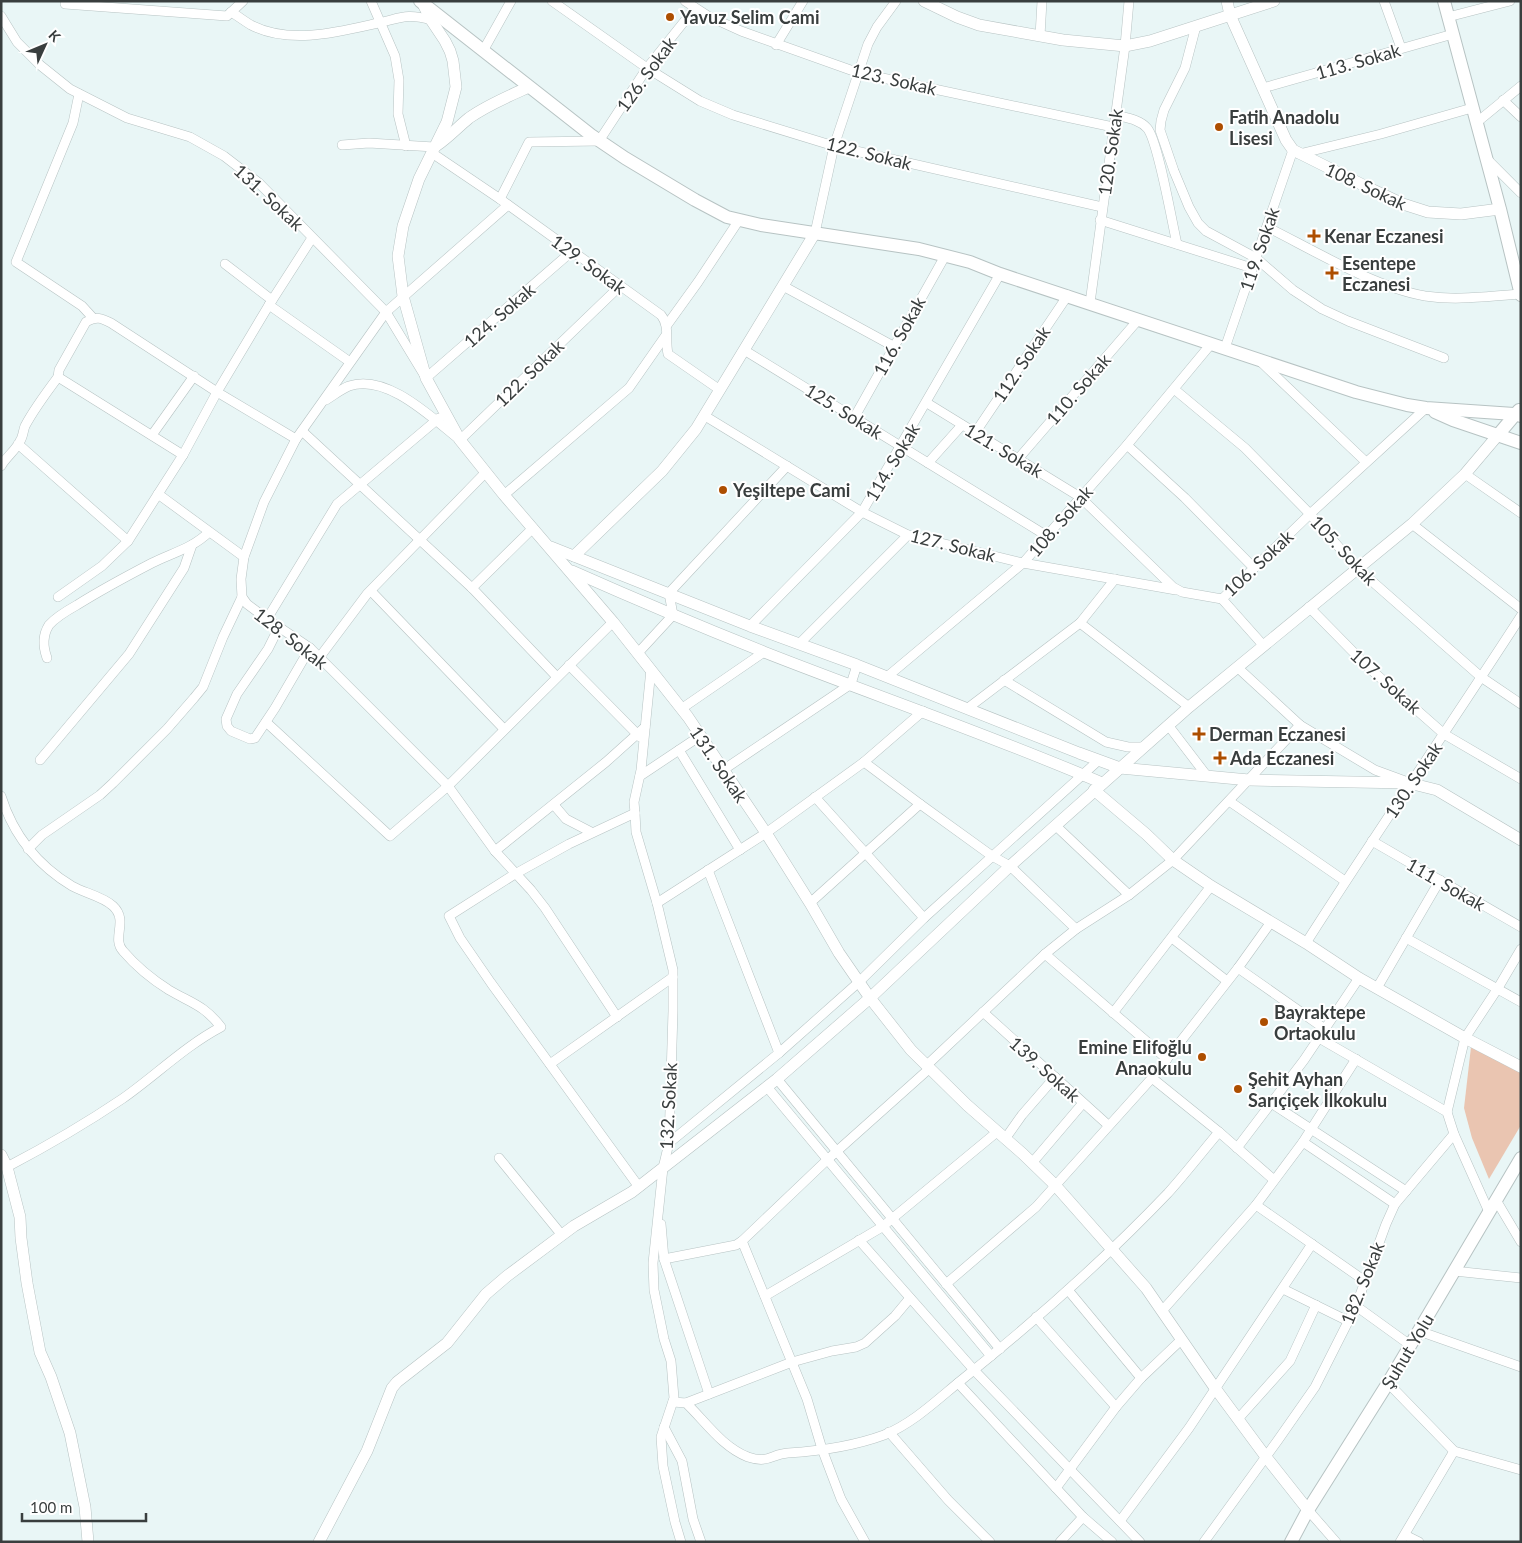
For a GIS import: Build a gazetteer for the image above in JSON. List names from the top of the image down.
{
  "streets": {
    "main road": ["Şuhut Yolu"],
    "street": [
      "113. Sokak",
      "126. Sokak",
      "123. Sokak",
      "120. Sokak",
      "122. Sokak",
      "108. Sokak",
      "131. Sokak",
      "119. Sokak",
      "129. Sokak",
      "124. Sokak",
      "116. Sokak",
      "112. Sokak",
      "110. Sokak",
      "125. Sokak",
      "121. Sokak",
      "114. Sokak",
      "127. Sokak",
      "105. Sokak",
      "106. Sokak",
      "128. Sokak",
      "107. Sokak",
      "130. Sokak",
      "111. Sokak",
      "139. Sokak",
      "132. Sokak",
      "182. Sokak"
    ]
  },
  "crossings": [
    ["126. Sokak", "123. Sokak"],
    ["126. Sokak", "122. Sokak"],
    ["123. Sokak", "120. Sokak"],
    ["120. Sokak", "122. Sokak"],
    ["122. Sokak", "131. Sokak"],
    ["122. Sokak", "129. Sokak"],
    ["108. Sokak", "119. Sokak"],
    ["108. Sokak", "125. Sokak"],
    ["108. Sokak", "121. Sokak"],
    ["108. Sokak", "127. Sokak"],
    ["108. Sokak", "105. Sokak"],
    ["108. Sokak", "106. Sokak"],
    ["131. Sokak", "129. Sokak"],
    ["131. Sokak", "124. Sokak"],
    ["131. Sokak", "128. Sokak"],
    ["131. Sokak", "182. Sokak"],
    ["131. Sokak", "Şuhut Yolu"],
    ["129. Sokak", "124. Sokak"],
    ["116. Sokak", "125. Sokak"],
    ["112. Sokak", "121. Sokak"],
    ["110. Sokak", "121. Sokak"],
    ["125. Sokak", "114. Sokak"],
    ["121. Sokak", "114. Sokak"],
    ["121. Sokak", "106. Sokak"],
    ["114. Sokak", "127. Sokak"],
    ["127. Sokak", "106. Sokak"],
    ["105. Sokak", "106. Sokak"],
    ["105. Sokak", "130. Sokak"],
    ["107. Sokak", "130. Sokak"],
    ["130. Sokak", "111. Sokak"]
  ],
  "places": {
    "other": [
      "Yavuz Selim Cami",
      "Fatih Anadolu Lisesi",
      "Yeşiltepe Cami",
      "Bayraktepe Ortaokulu",
      "Emine Elifoğlu Anaokulu",
      "Şehit Ayhan Sarıçiçek İlkokulu"
    ],
    "health": [
      "Kenar Eczanesi",
      "Esentepe Eczanesi",
      "Derman Eczanesi",
      "Ada Eczanesi"
    ]
  },
  "scale_bar": "100 m",
  "north": "top right"
}
